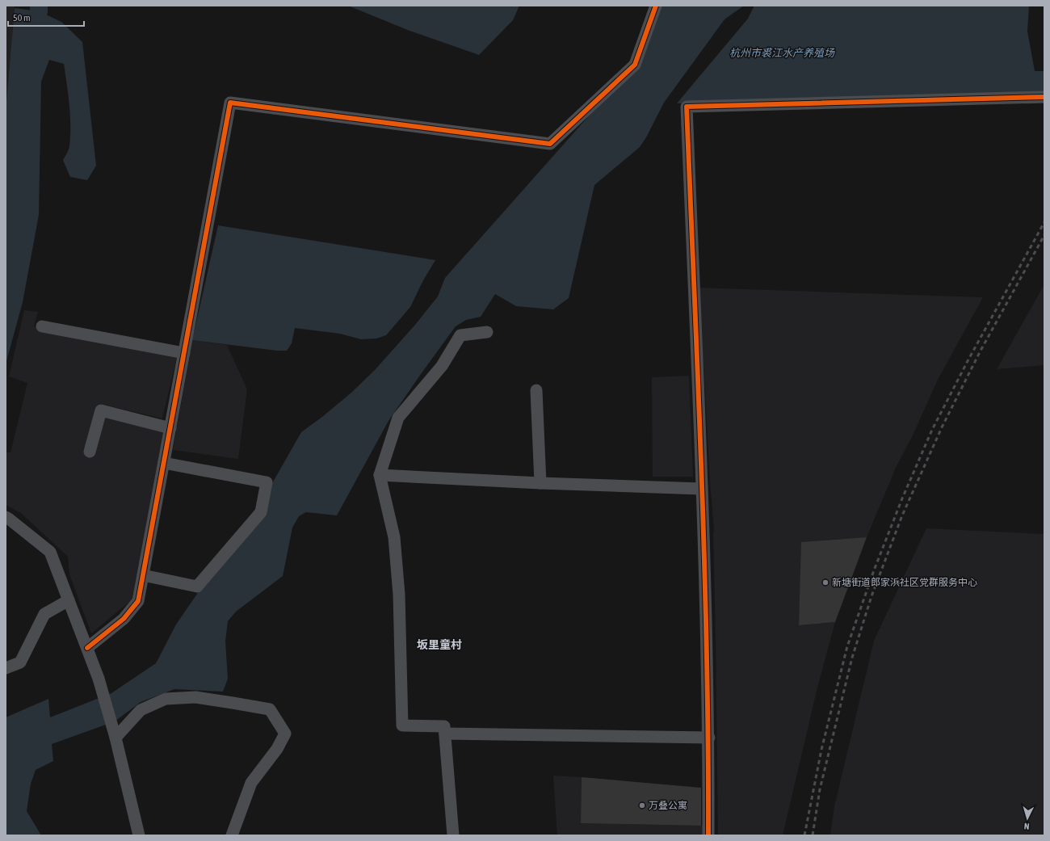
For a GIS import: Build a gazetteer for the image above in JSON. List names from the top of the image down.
{
  "districts": ["坂里童村"],
  "water": ["杭州市裘江水产养殖场"],
  "places": ["新塘街道郎家浜社区党群服务中心", "万叠公寓"],
  "scale_bar": "50 m",
  "north": "bottom"
}
